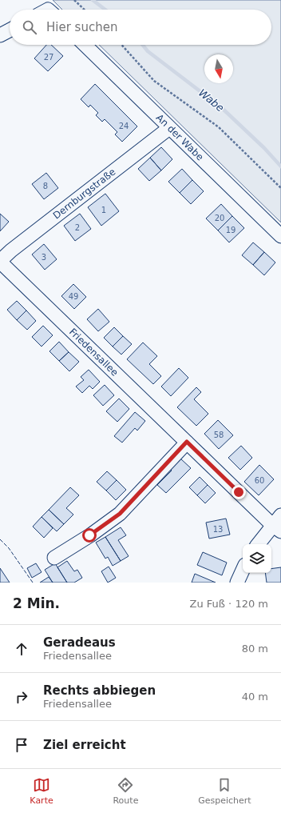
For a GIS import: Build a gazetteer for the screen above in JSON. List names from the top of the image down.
{
  "streets": {
    "street": ["An der Wabe", "Dernburgstraße", "Friedensallee"]
  },
  "crossings": [
    ["An der Wabe", "Dernburgstraße"],
    ["Dernburgstraße", "Friedensallee"]
  ],
  "water": ["Wabe"],
  "house_numbers": [
    "27",
    "24",
    "8",
    "1",
    "20",
    "2",
    "19",
    "3",
    "49",
    "58",
    "60",
    "13"
  ],
  "north": "bottom",
  "page": {
    "search": "Hier suchen",
    "heading": ["2 Min.", "Zu Fuß · 120 m"],
    "list": [
      ["Geradeaus", "Friedensallee", "80 m"],
      ["Rechts abbiegen", "Friedensallee", "40 m"],
      "Ziel erreicht"
    ],
    "nav": ["Karte", "Route", "Gespeichert"]
  }
}
